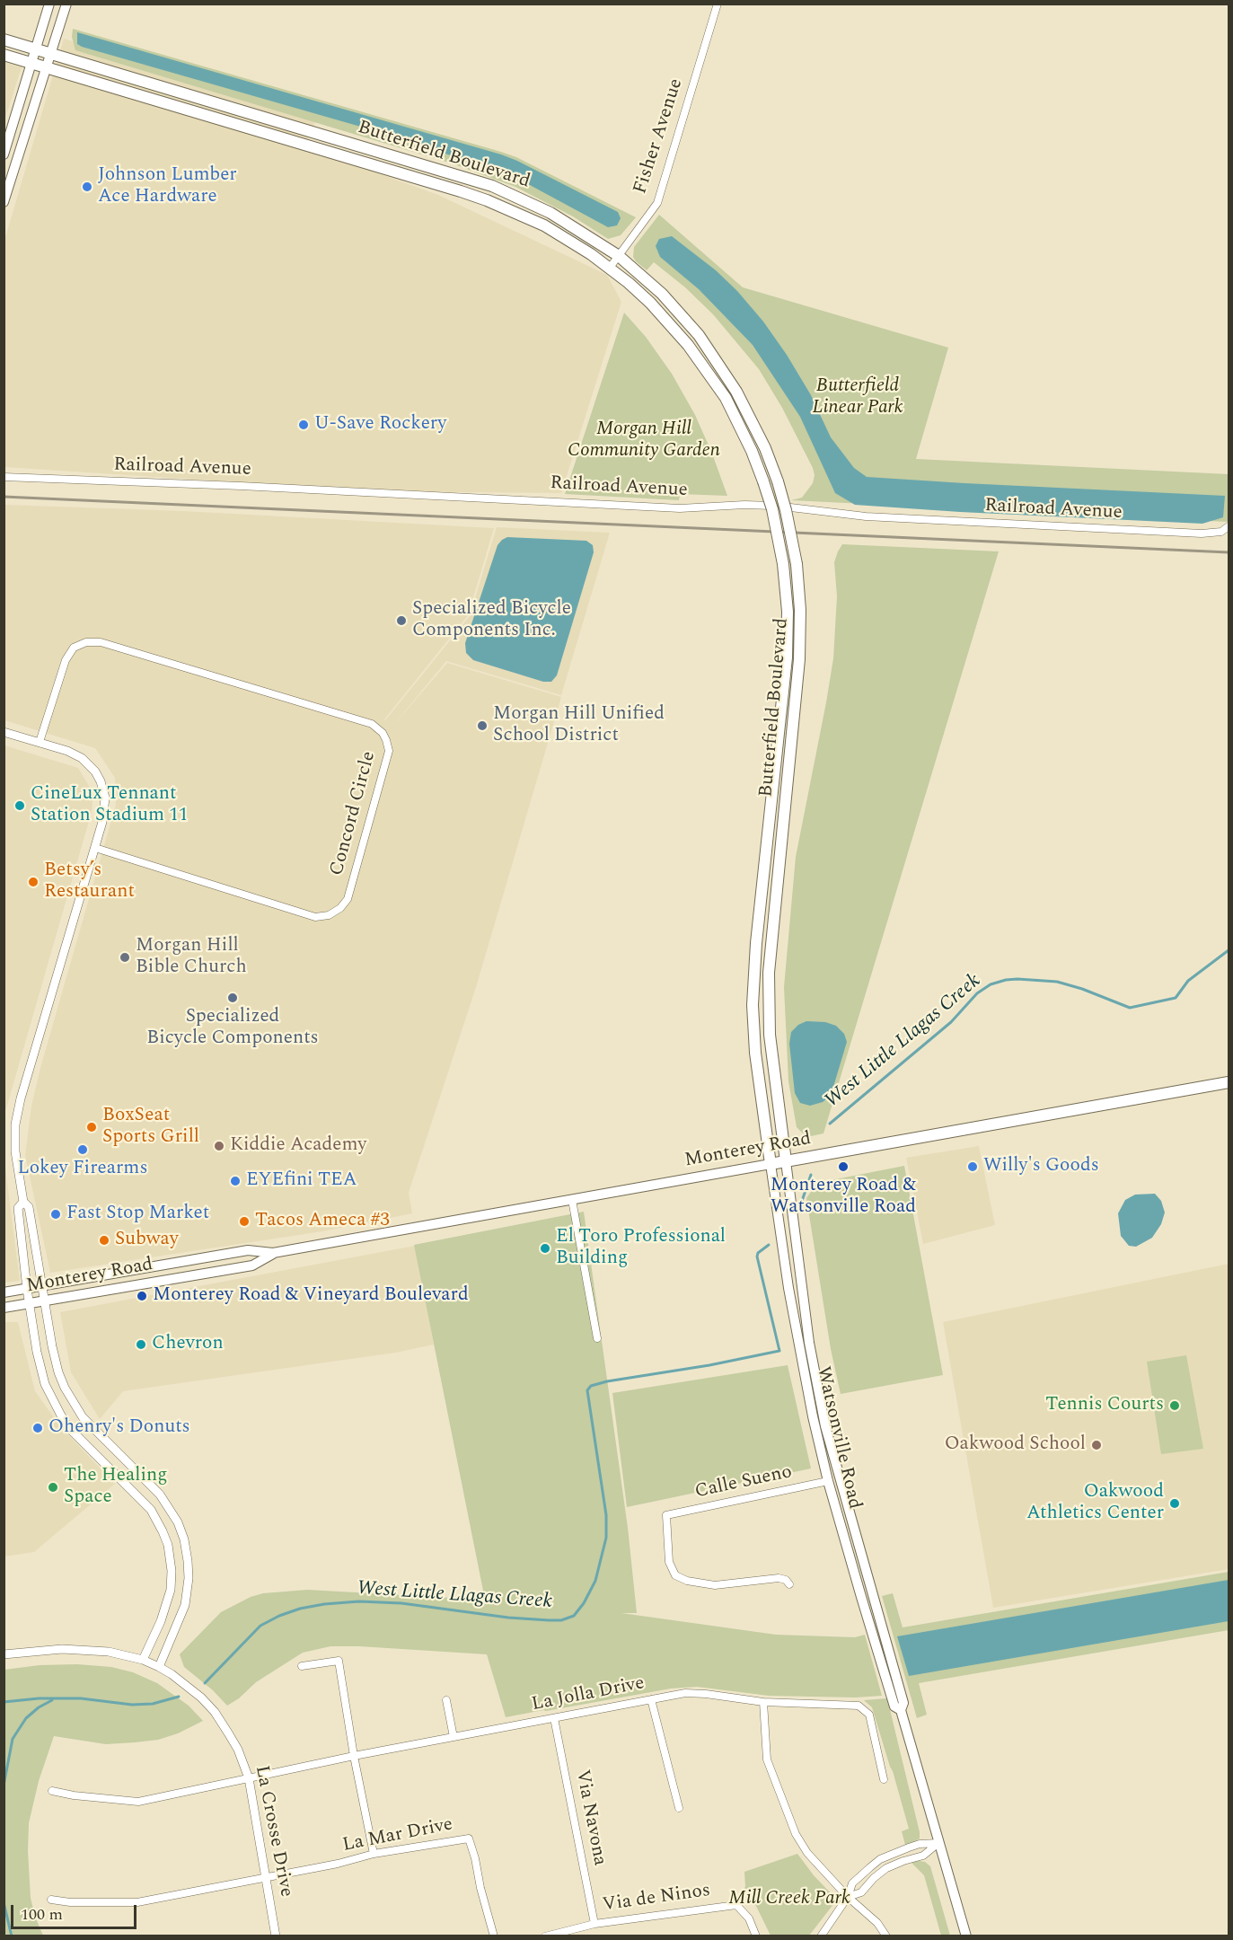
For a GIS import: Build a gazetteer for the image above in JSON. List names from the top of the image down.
{
  "streets": {
    "main road": ["Butterfield Boulevard", "Monterey Road", "Watsonville Road"],
    "street": [
      "Fisher Avenue",
      "Railroad Avenue",
      "Concord Circle",
      "Calle Sueno",
      "La Jolla Drive",
      "Via Navona",
      "La Crosse Drive",
      "La Mar Drive",
      "Via de Ninos"
    ]
  },
  "crossings": [
    ["Fisher Avenue", "Butterfield Boulevard"],
    ["Butterfield Boulevard", "Monterey Road"],
    ["Butterfield Boulevard", "Watsonville Road"],
    ["Monterey Road", "Watsonville Road"],
    ["Watsonville Road", "Calle Sueno"],
    ["La Jolla Drive", "Via Navona"],
    ["La Jolla Drive", "La Crosse Drive"],
    ["Via Navona", "Via de Ninos"],
    ["La Crosse Drive", "La Mar Drive"]
  ],
  "water": ["West Little Llagas Creek"],
  "parks": ["Butterfield Linear Park", "Morgan Hill Community Garden", "Mill Creek Park"],
  "places": [
    "Johnson Lumber Ace Hardware",
    "U-Save Rockery",
    "Specialized Bicycle Components Inc.",
    "Morgan Hill Unified School District",
    "CineLux Tennant Station Stadium 11",
    "Betsy’s Restaurant",
    "Morgan Hill Bible Church",
    "Specialized Bicycle Components",
    "BoxSeat Sports Grill",
    "Kiddie Academy",
    "Lokey Firearms",
    "Monterey Road & Watsonville Road",
    "Willy's Goods",
    "EYEfini TEA",
    "Fast Stop Market",
    "Tacos Ameca #3",
    "Subway",
    "El Toro Professional Building",
    "Monterey Road & Vineyard Boulevard",
    "Chevron",
    "Tennis Courts",
    "Ohenry's Donuts",
    "Oakwood School",
    "The Healing Space",
    "Oakwood Athletics Center"
  ],
  "scale_bar": "100 m"
}
